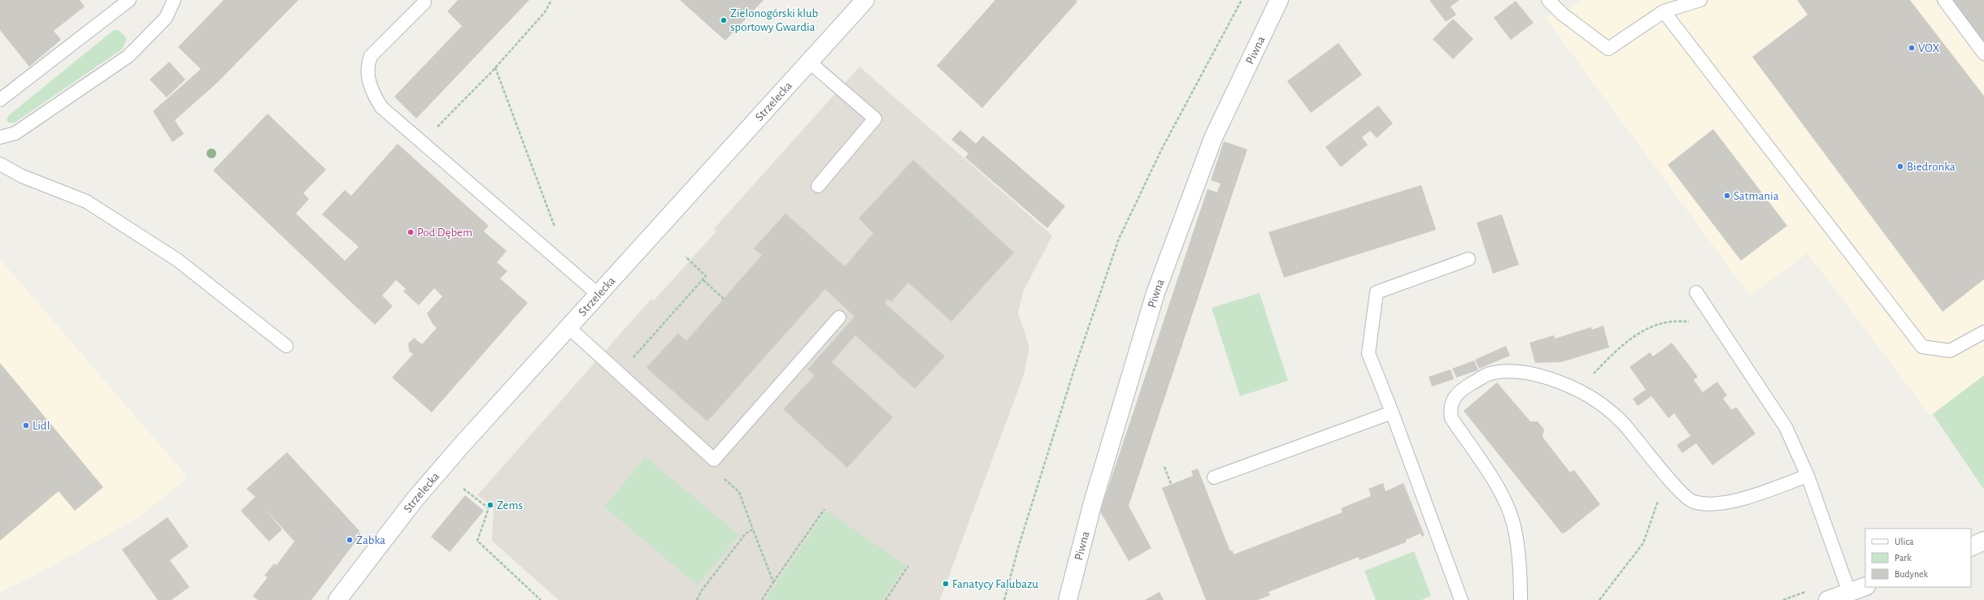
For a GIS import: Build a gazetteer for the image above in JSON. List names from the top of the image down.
{
  "streets": {
    "street": ["Piwna", "Strzelecka"]
  },
  "places": [
    "Zielonogórski klub sportowy Gwardia",
    "VOX",
    "Biedronka",
    "Satmania",
    "Pod Dębem",
    "Lidl",
    "Zems",
    "Żabka",
    "Fanatycy Falubazu"
  ],
  "legend": ["Ulica", "Park", "Budynek"]
}
